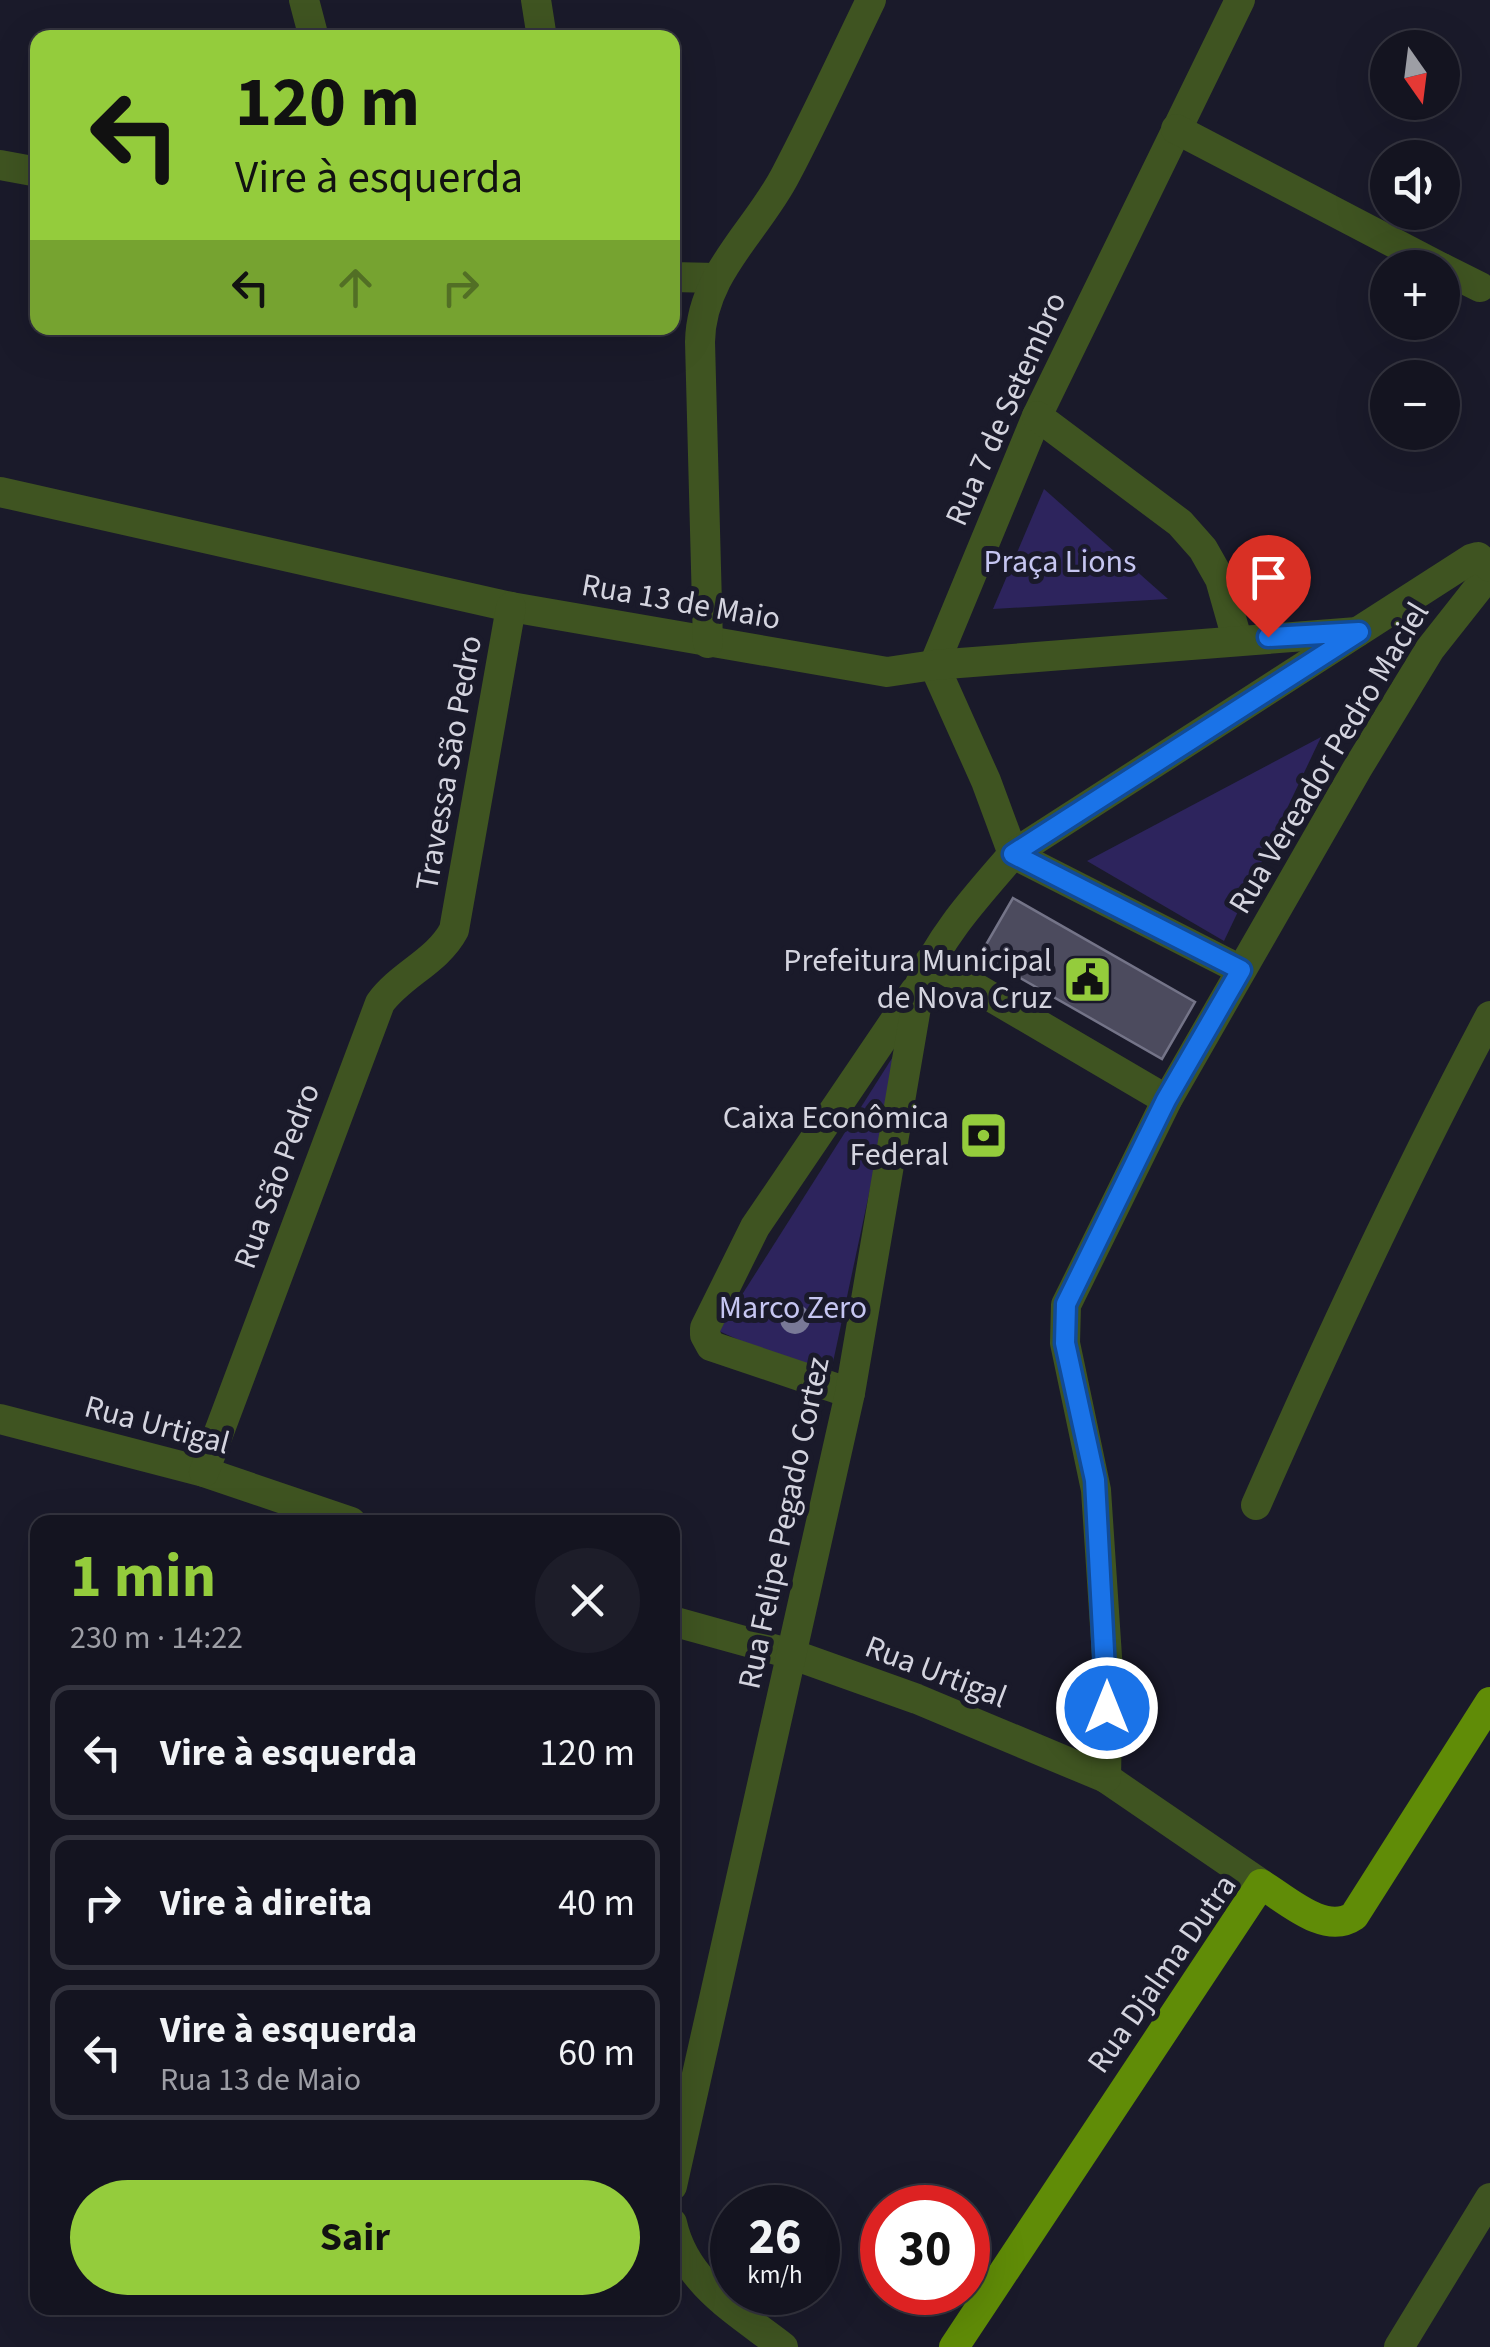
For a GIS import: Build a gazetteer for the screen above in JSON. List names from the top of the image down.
{
  "streets": {
    "main road": ["Rua Djalma Dutra"],
    "street": [
      "Rua 7 de Setembro",
      "Rua 13 de Maio",
      "Rua Vereador Pedro Maciel",
      "Travessa São Pedro",
      "Rua São Pedro",
      "Rua Urtigal",
      "Rua Felipe Pegado Cortez"
    ]
  },
  "crossings": [
    ["Rua 7 de Setembro", "Rua 13 de Maio"],
    ["Rua 13 de Maio", "Travessa São Pedro"],
    ["Rua 13 de Maio", "Rua Felipe Pegado Cortez"],
    ["Rua Vereador Pedro Maciel", "Rua Urtigal"],
    ["Rua Vereador Pedro Maciel", "Rua Felipe Pegado Cortez"],
    ["Travessa São Pedro", "Rua São Pedro"],
    ["Rua São Pedro", "Rua Urtigal"],
    ["Rua Urtigal", "Rua Felipe Pegado Cortez"],
    ["Rua Urtigal", "Rua Djalma Dutra"]
  ],
  "parks": ["Praça Lions", "Marco Zero"],
  "places": {
    "public building": ["Prefeitura Municipal de Nova Cruz"],
    "bank": ["Caixa Econômica Federal"]
  },
  "north": "bottom",
  "page": {
    "map_buttons": ["+", "−"],
    "turn": ["120 m", "Vire à esquerda"],
    "heading": ["1 min", "230 m · 14:22"],
    "list": [
      {
        "name": "Vire à esquerda",
        "value": "120 m"
      },
      {
        "name": "Vire à direita",
        "value": "40 m"
      },
      {
        "name": "Vire à esquerda",
        "note": "Rua 13 de Maio",
        "value": "60 m"
      }
    ],
    "buttons": "Sair",
    "speed": "26 km/h",
    "limit": "30"
  }
}
